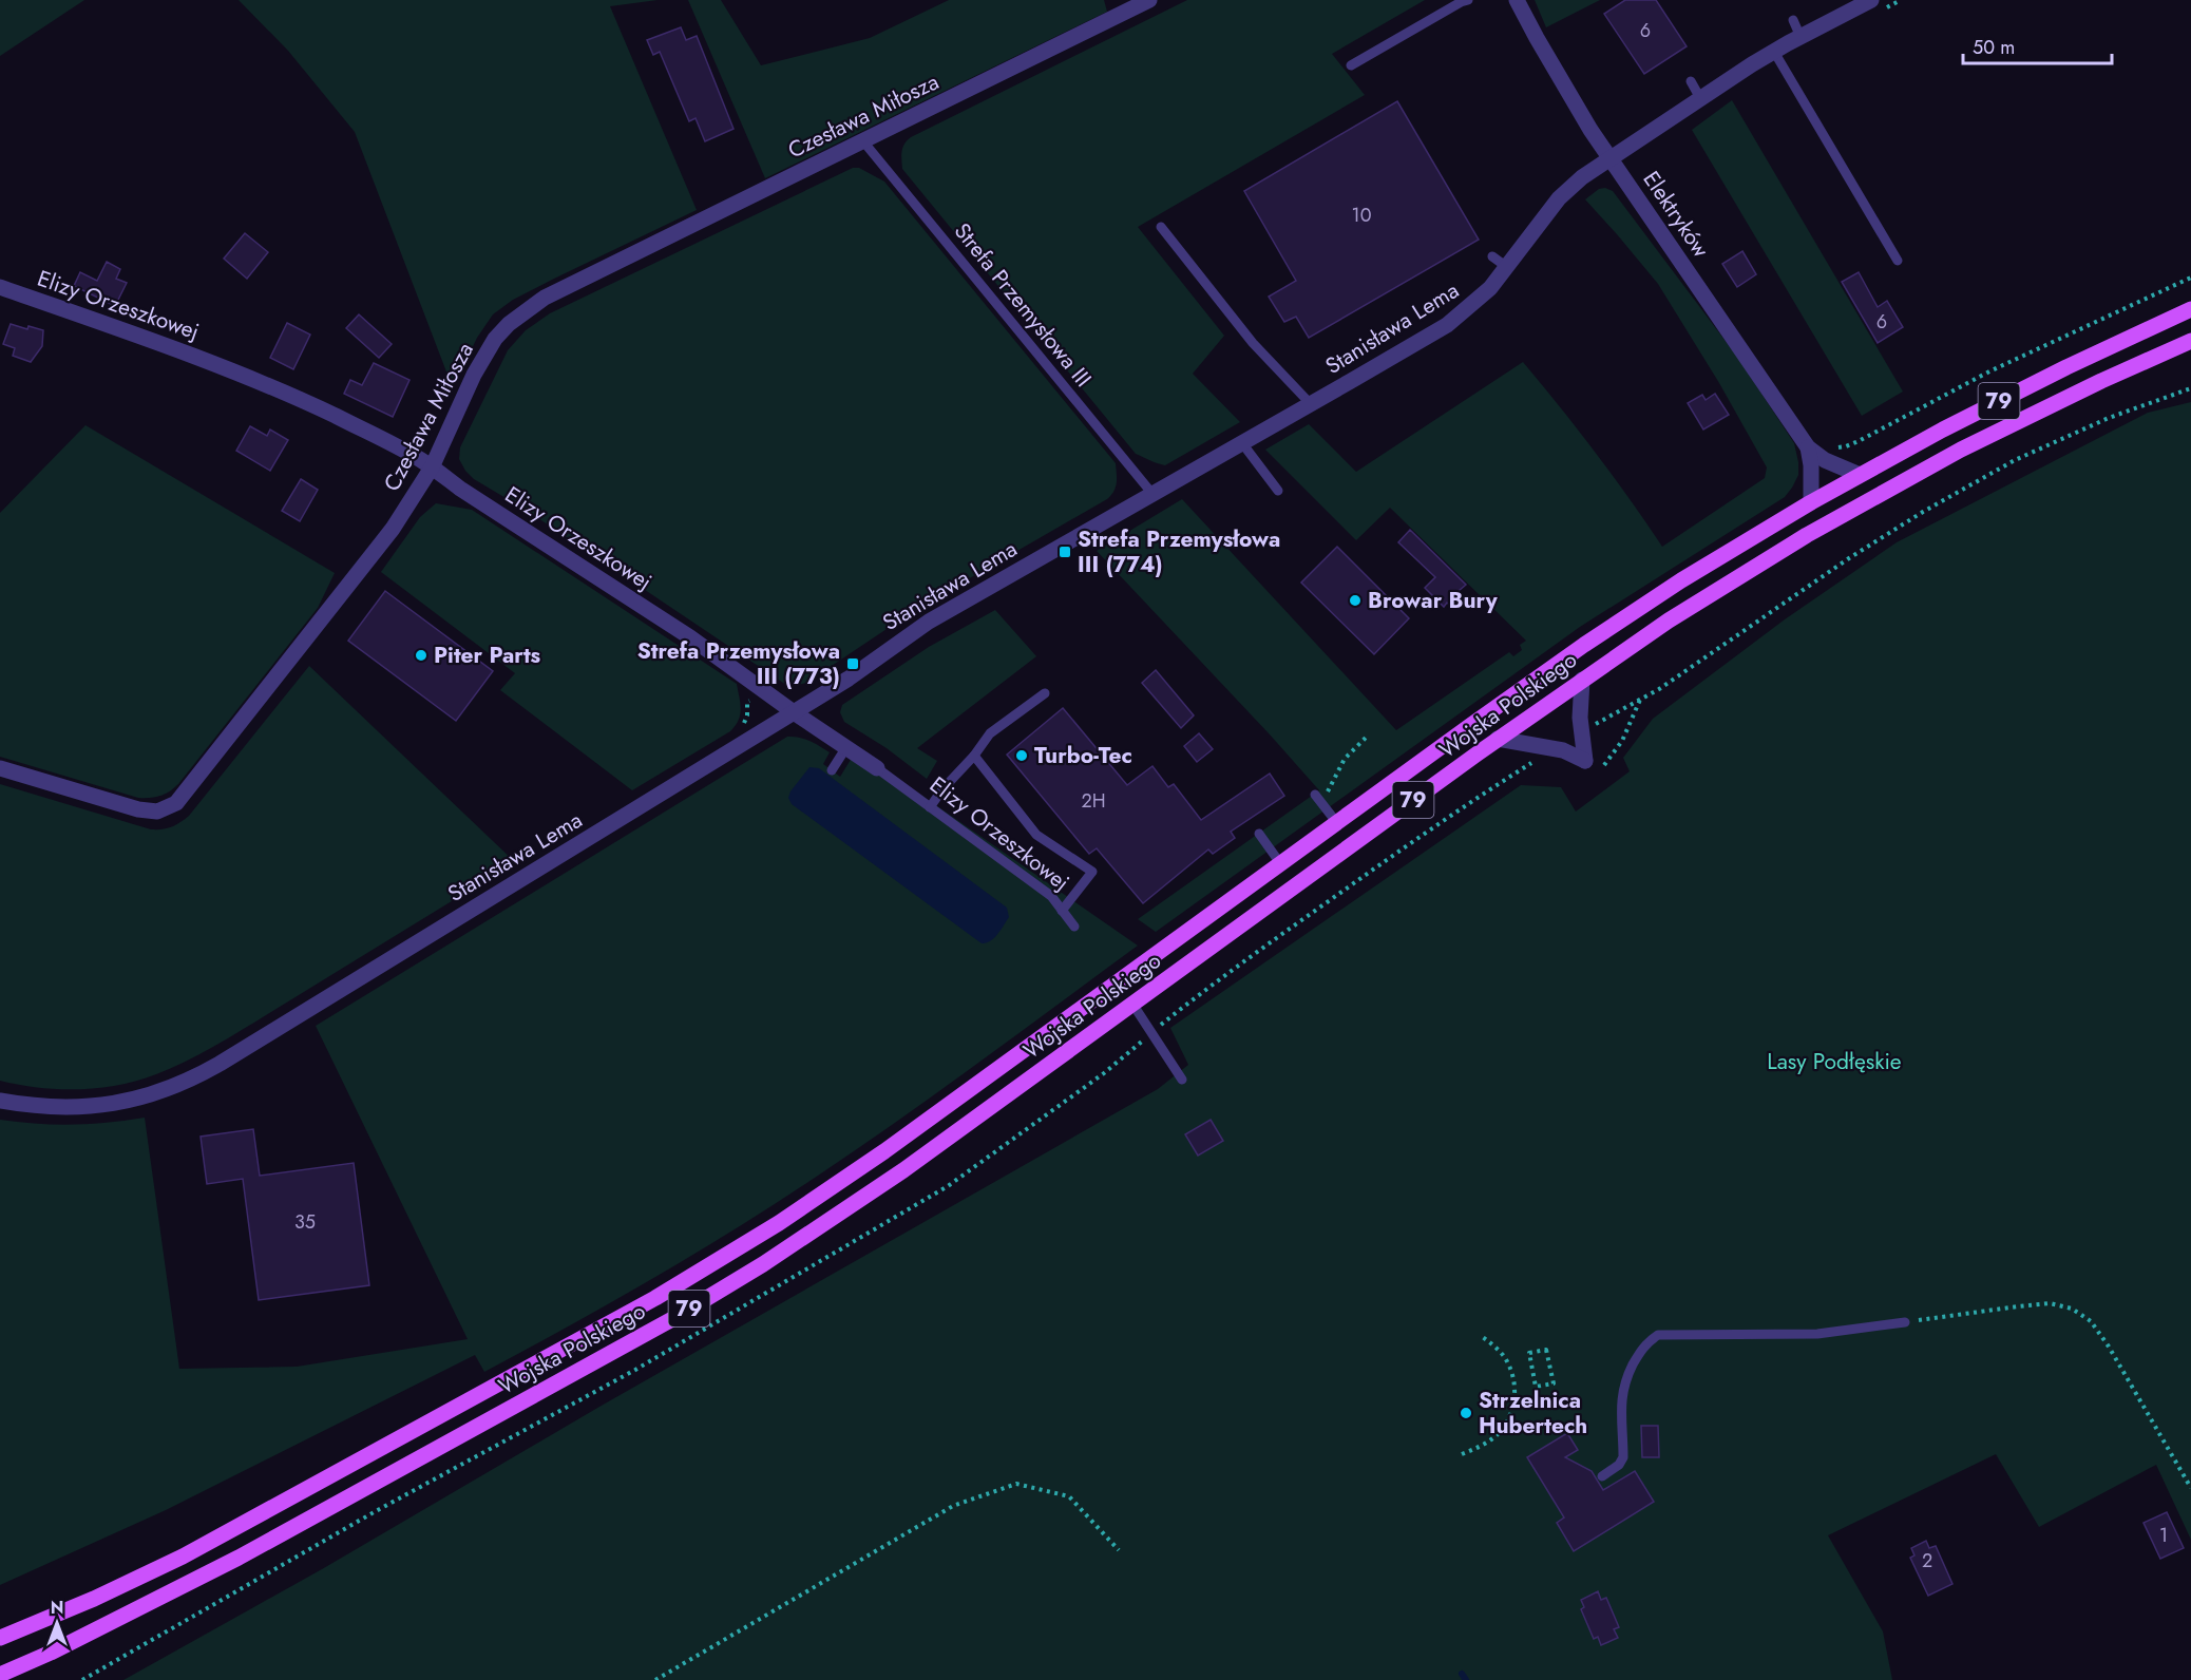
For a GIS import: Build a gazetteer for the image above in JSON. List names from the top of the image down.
{
  "streets": {
    "main road": ["79", "Wojska Polskiego"],
    "street": [
      "Czesława Miłosza",
      "Elektryków",
      "Elizy Orzeszkowej",
      "Stanisława Lema"
    ],
    "lane": ["Strefa Przemysłowa III"]
  },
  "crossings": [
    ["Czesława Miłosza", "Elizy Orzeszkowej"],
    ["Czesława Miłosza", "Strefa Przemysłowa III"],
    ["Elektryków", "Stanisława Lema"],
    ["Elektryków", "Wojska Polskiego"],
    ["Elizy Orzeszkowej", "Stanisława Lema"],
    ["Strefa Przemysłowa III", "Stanisława Lema"]
  ],
  "parks": ["Lasy Podłęskie"],
  "places": {
    "transit": ["Strefa Przemysłowa III (774)", "Strefa Przemysłowa III (773)"],
    "other": [
      "Browar Bury",
      "Piter Parts",
      "Turbo-Tec",
      "Strzelnica Hubertech"
    ]
  },
  "house_numbers": [
    "6",
    "10",
    "6",
    "2H",
    "35",
    "1",
    "2"
  ],
  "scale_bar": "50 m",
  "north": "top"
}
